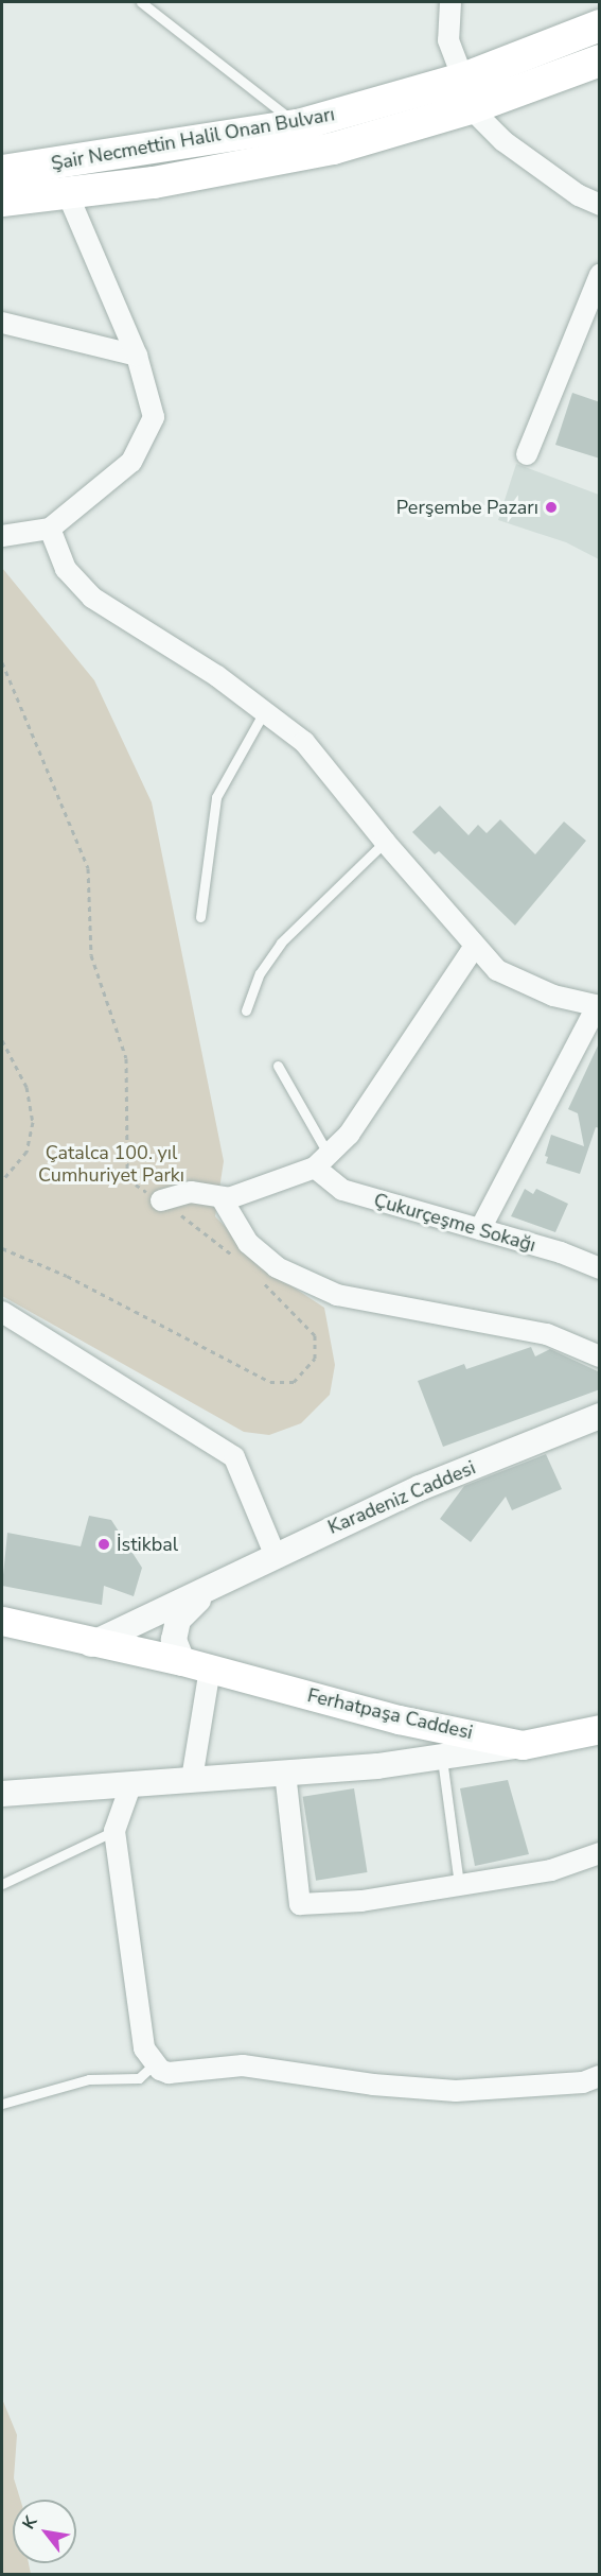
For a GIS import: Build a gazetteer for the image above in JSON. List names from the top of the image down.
{
  "streets": {
    "main road": ["Şair Necmettin Halil Onan Bulvarı", "Ferhatpaşa Caddesi"],
    "street": ["Çukurçeşme Sokağı", "Karadeniz Caddesi"]
  },
  "crossings": [
    ["Karadeniz Caddesi", "Ferhatpaşa Caddesi"]
  ],
  "parks": ["Çatalca 100. yıl Cumhuriyet Parkı"],
  "places": ["Perşembe Pazarı", "İstikbal"],
  "north": "top left"
}
